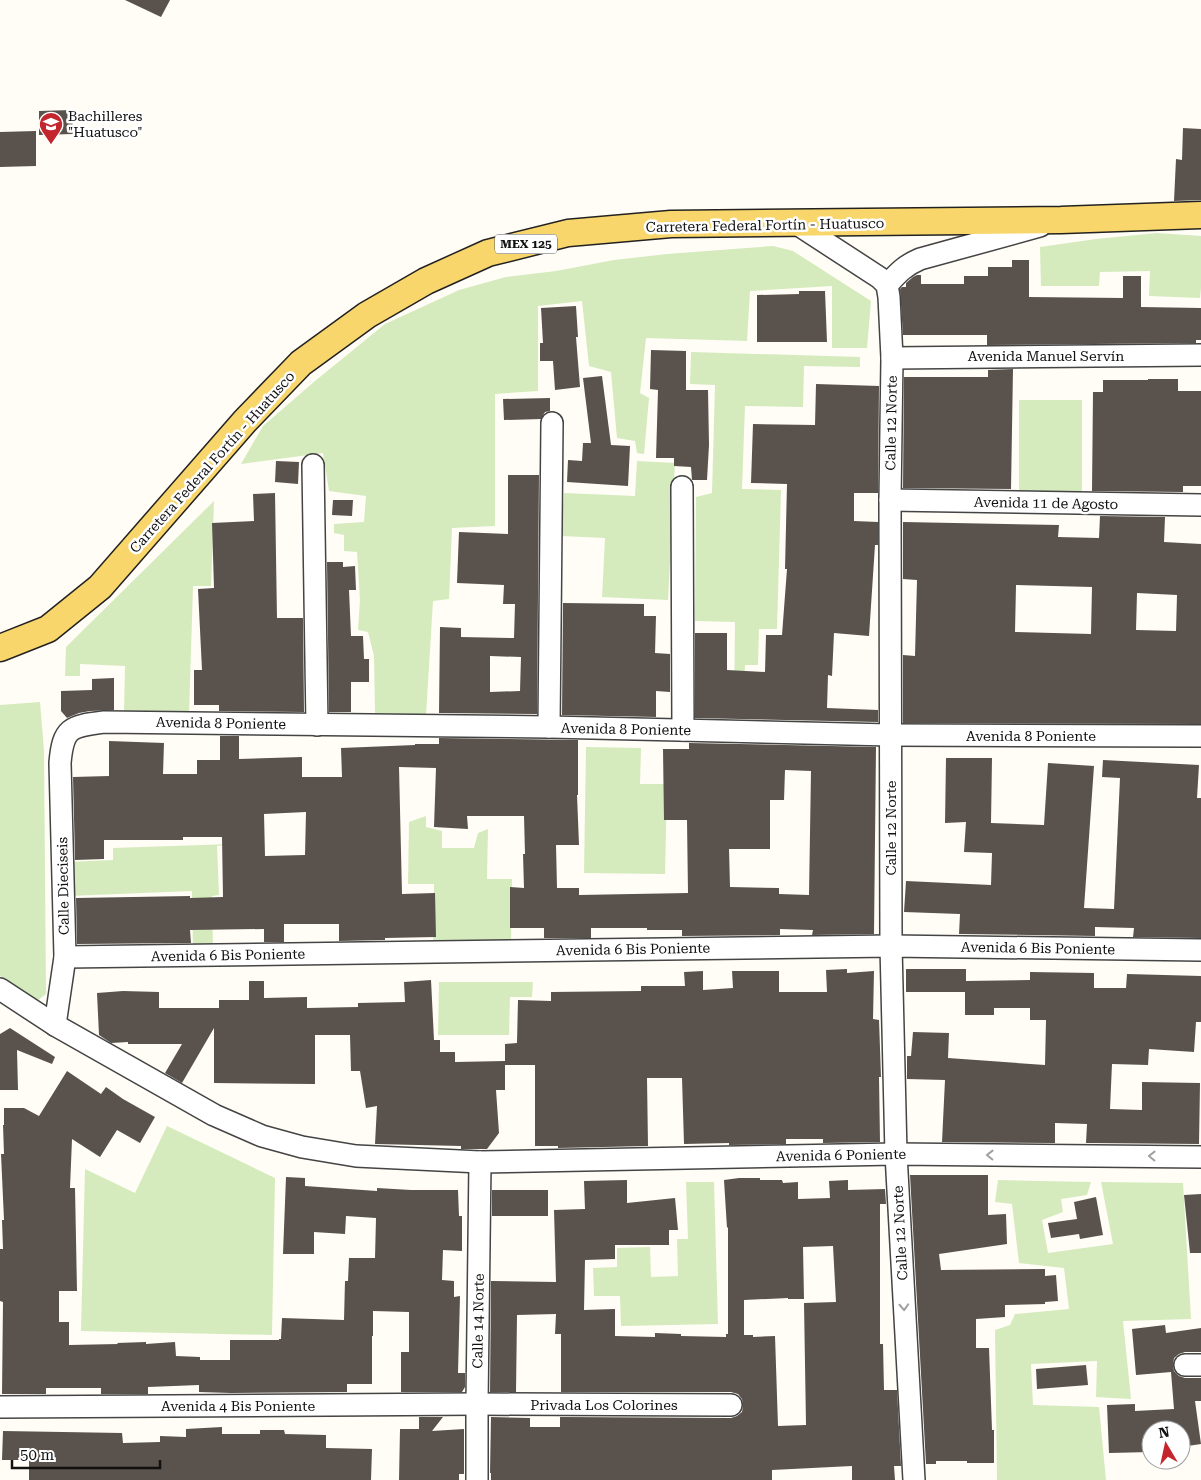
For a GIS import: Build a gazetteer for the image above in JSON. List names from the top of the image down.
{
  "streets": {
    "main road": ["Carretera Federal Fortín - Huatusco", "MEX 125"],
    "street": [
      "Avenida Manuel Servín",
      "Calle 12 Norte",
      "Avenida 11 de Agosto",
      "Avenida 8 Poniente",
      "Calle Dieciseis",
      "Avenida 6 Bis Poniente",
      "Avenida 6 Poniente",
      "Calle 14 Norte",
      "Privada Los Colorines",
      "Avenida 4 Bis Poniente"
    ]
  },
  "crossings": [
    ["Avenida Manuel Servín", "Calle 12 Norte"],
    ["Calle 12 Norte", "Avenida 11 de Agosto"],
    ["Calle 12 Norte", "Avenida 8 Poniente"],
    ["Calle 12 Norte", "Avenida 6 Bis Poniente"],
    ["Calle 12 Norte", "Avenida 6 Poniente"],
    ["Avenida 8 Poniente", "Calle Dieciseis"],
    ["Calle Dieciseis", "Avenida 6 Bis Poniente"],
    ["Avenida 6 Poniente", "Calle 14 Norte"],
    ["Calle 14 Norte", "Privada Los Colorines"],
    ["Calle 14 Norte", "Avenida 4 Bis Poniente"],
    ["Privada Los Colorines", "Avenida 4 Bis Poniente"]
  ],
  "one_way": ["Avenida 6 Poniente"],
  "places": {
    "school or university": ["Bachilleres \"Huatusco\""]
  },
  "scale_bar": "50 m",
  "north": "top"
}
